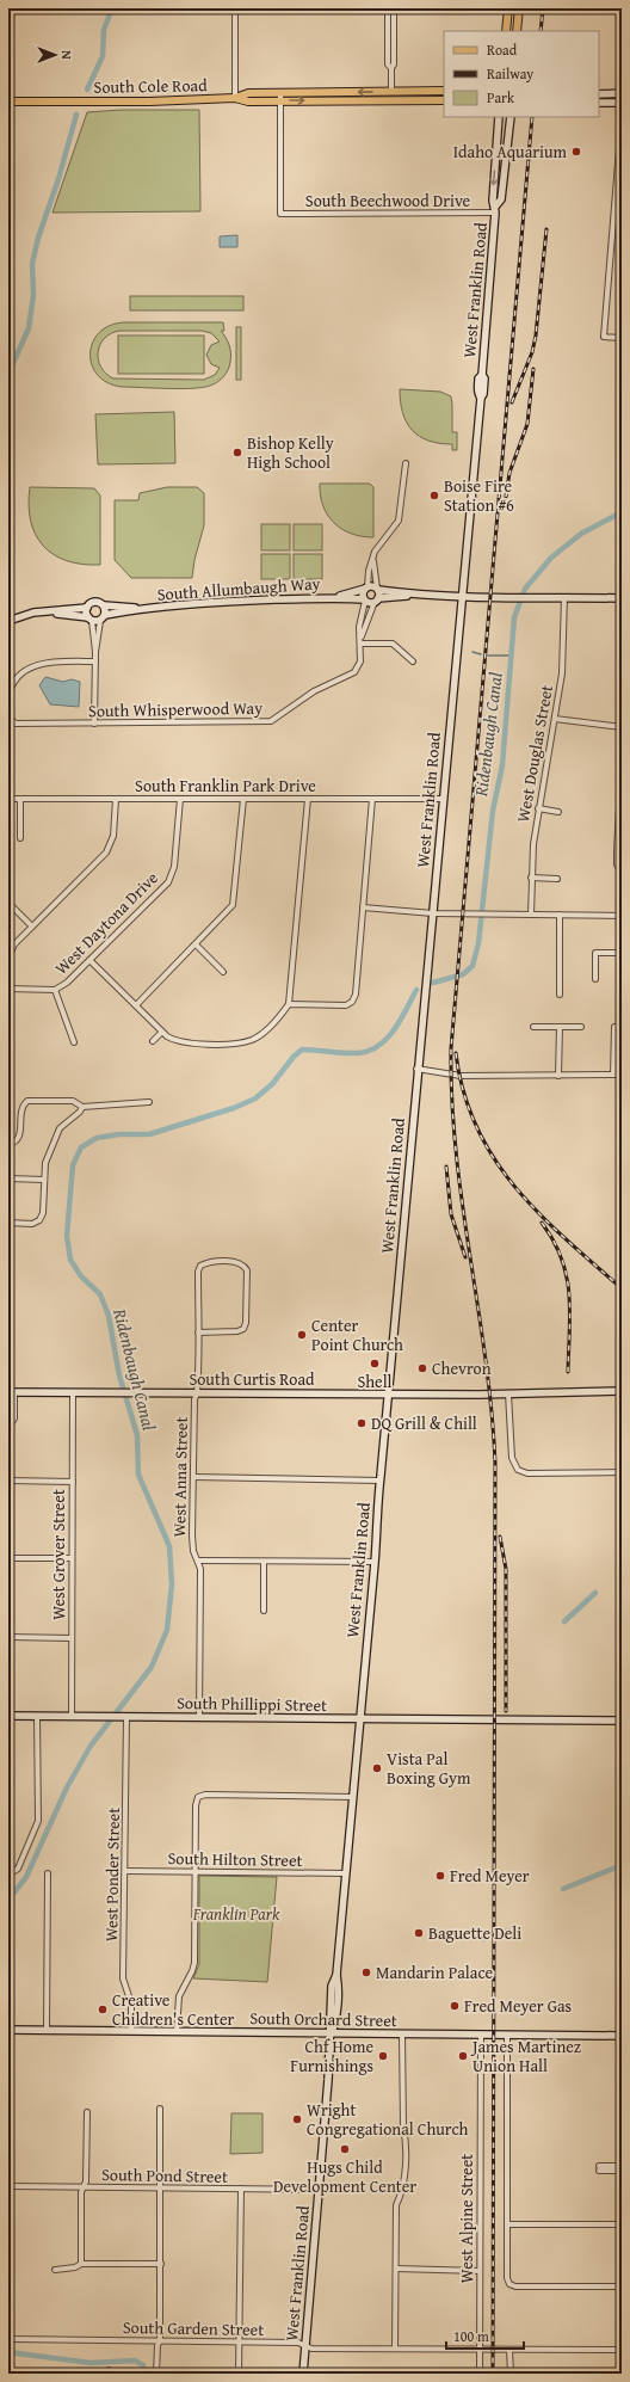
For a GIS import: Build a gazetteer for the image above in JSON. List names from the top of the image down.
{
  "streets": {
    "main road": [
      "South Cole Road",
      "West Franklin Road",
      "South Allumbaugh Way",
      "South Curtis Road",
      "South Phillippi Street",
      "South Orchard Street"
    ],
    "street": [
      "South Beechwood Drive",
      "South Whisperwood Way",
      "West Douglas Street",
      "South Franklin Park Drive",
      "West Daytona Drive",
      "West Anna Street",
      "West Grover Street",
      "South Hilton Street",
      "West Ponder Street",
      "South Pond Street",
      "West Alpine Street",
      "South Garden Street"
    ]
  },
  "crossings": [
    ["South Cole Road", "South Beechwood Drive"],
    ["South Beechwood Drive", "West Franklin Road"],
    ["West Franklin Road", "South Franklin Park Drive"],
    ["West Franklin Road", "South Curtis Road"],
    ["West Franklin Road", "South Phillippi Street"],
    ["West Franklin Road", "South Hilton Street"],
    ["West Franklin Road", "South Orchard Street"],
    ["West Franklin Road", "South Pond Street"],
    ["West Franklin Road", "South Garden Street"],
    ["South Allumbaugh Way", "South Whisperwood Way"],
    ["South Franklin Park Drive", "West Daytona Drive"],
    ["South Curtis Road", "West Anna Street"],
    ["South Curtis Road", "West Grover Street"],
    ["West Anna Street", "South Phillippi Street"],
    ["West Grover Street", "South Phillippi Street"],
    ["South Phillippi Street", "West Ponder Street"],
    ["South Hilton Street", "West Ponder Street"],
    ["West Ponder Street", "South Orchard Street"],
    ["South Orchard Street", "West Alpine Street"],
    ["West Alpine Street", "South Garden Street"]
  ],
  "water": ["Ridenbaugh Canal"],
  "parks": ["Franklin Park"],
  "places": [
    "Idaho Aquarium",
    "Bishop Kelly High School",
    "Boise Fire Station #6",
    "Center Point Church",
    "Shell",
    "Chevron",
    "DQ Grill & Chill",
    "Vista Pal Boxing Gym",
    "Fred Meyer",
    "Baguette Deli",
    "Mandarin Palace",
    "Fred Meyer Gas",
    "Creative Children's Center",
    "Chf Home Furnishings",
    "James Martinez Union Hall",
    "Wright Congregational Church",
    "Hugs Child Development Center"
  ],
  "legend": ["Road", "Railway", "Park"],
  "scale_bar": "100 m",
  "north": "right"
}
